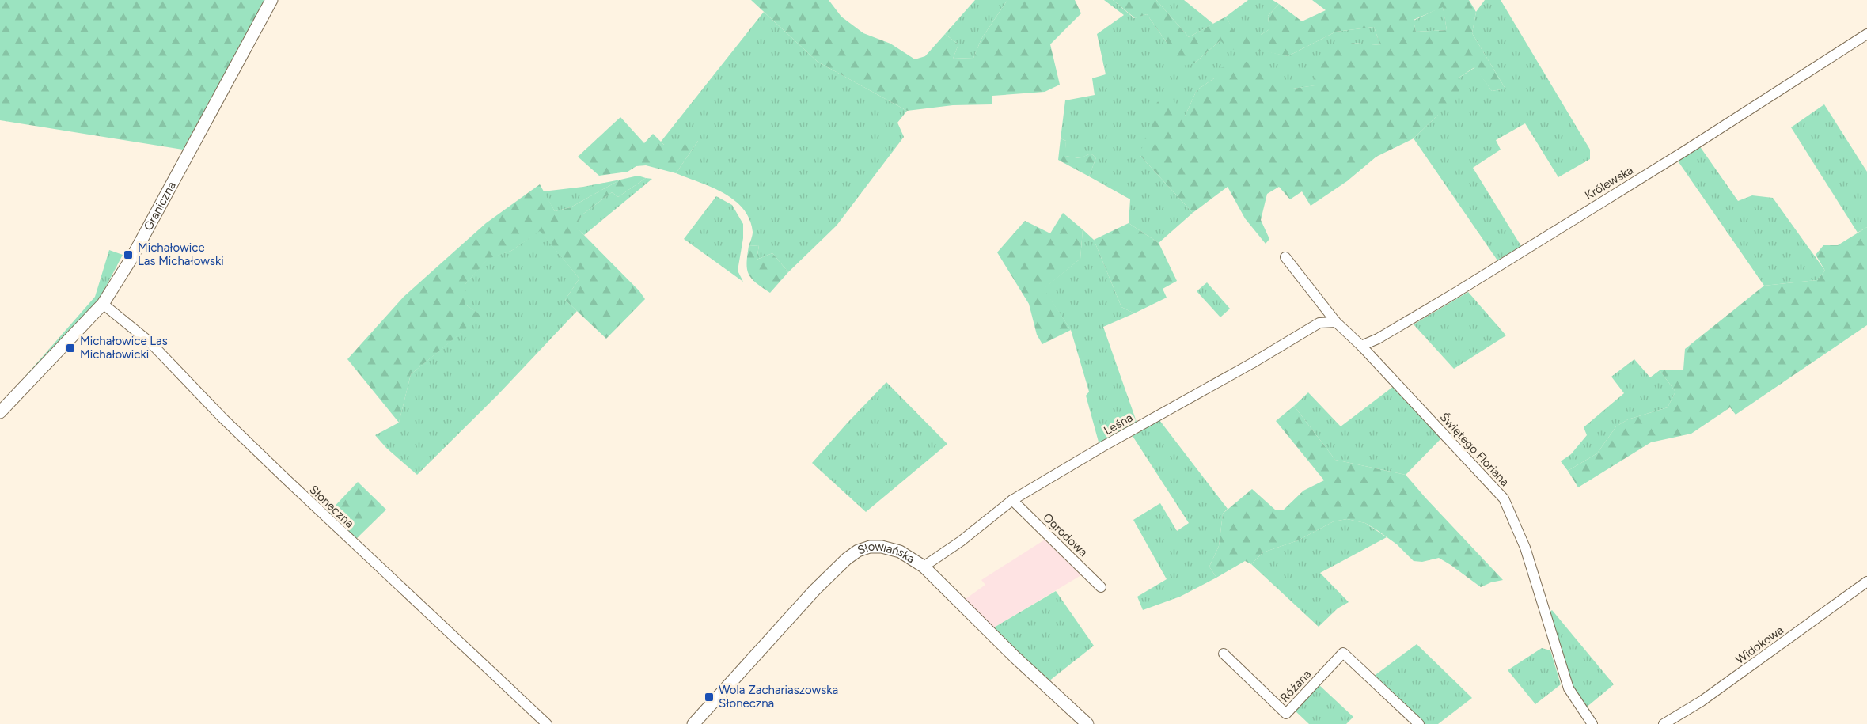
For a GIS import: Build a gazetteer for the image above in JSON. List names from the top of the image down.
{
  "streets": {
    "street": [
      "Królewska",
      "Graniczna",
      "Leśna",
      "Świętego Floriana",
      "Słoneczna",
      "Ogrodowa",
      "Słowiańska",
      "Widokowa",
      "Różana"
    ]
  },
  "crossings": [
    ["Królewska", "Świętego Floriana"],
    ["Graniczna", "Słoneczna"],
    ["Leśna", "Świętego Floriana"],
    ["Leśna", "Ogrodowa"],
    ["Leśna", "Słowiańska"]
  ],
  "places": {
    "transit": ["Michałowice Las Michałowski", "Michałowice Las Michałowicki", "Wola Zachariaszowska Słoneczna"]
  }
}
